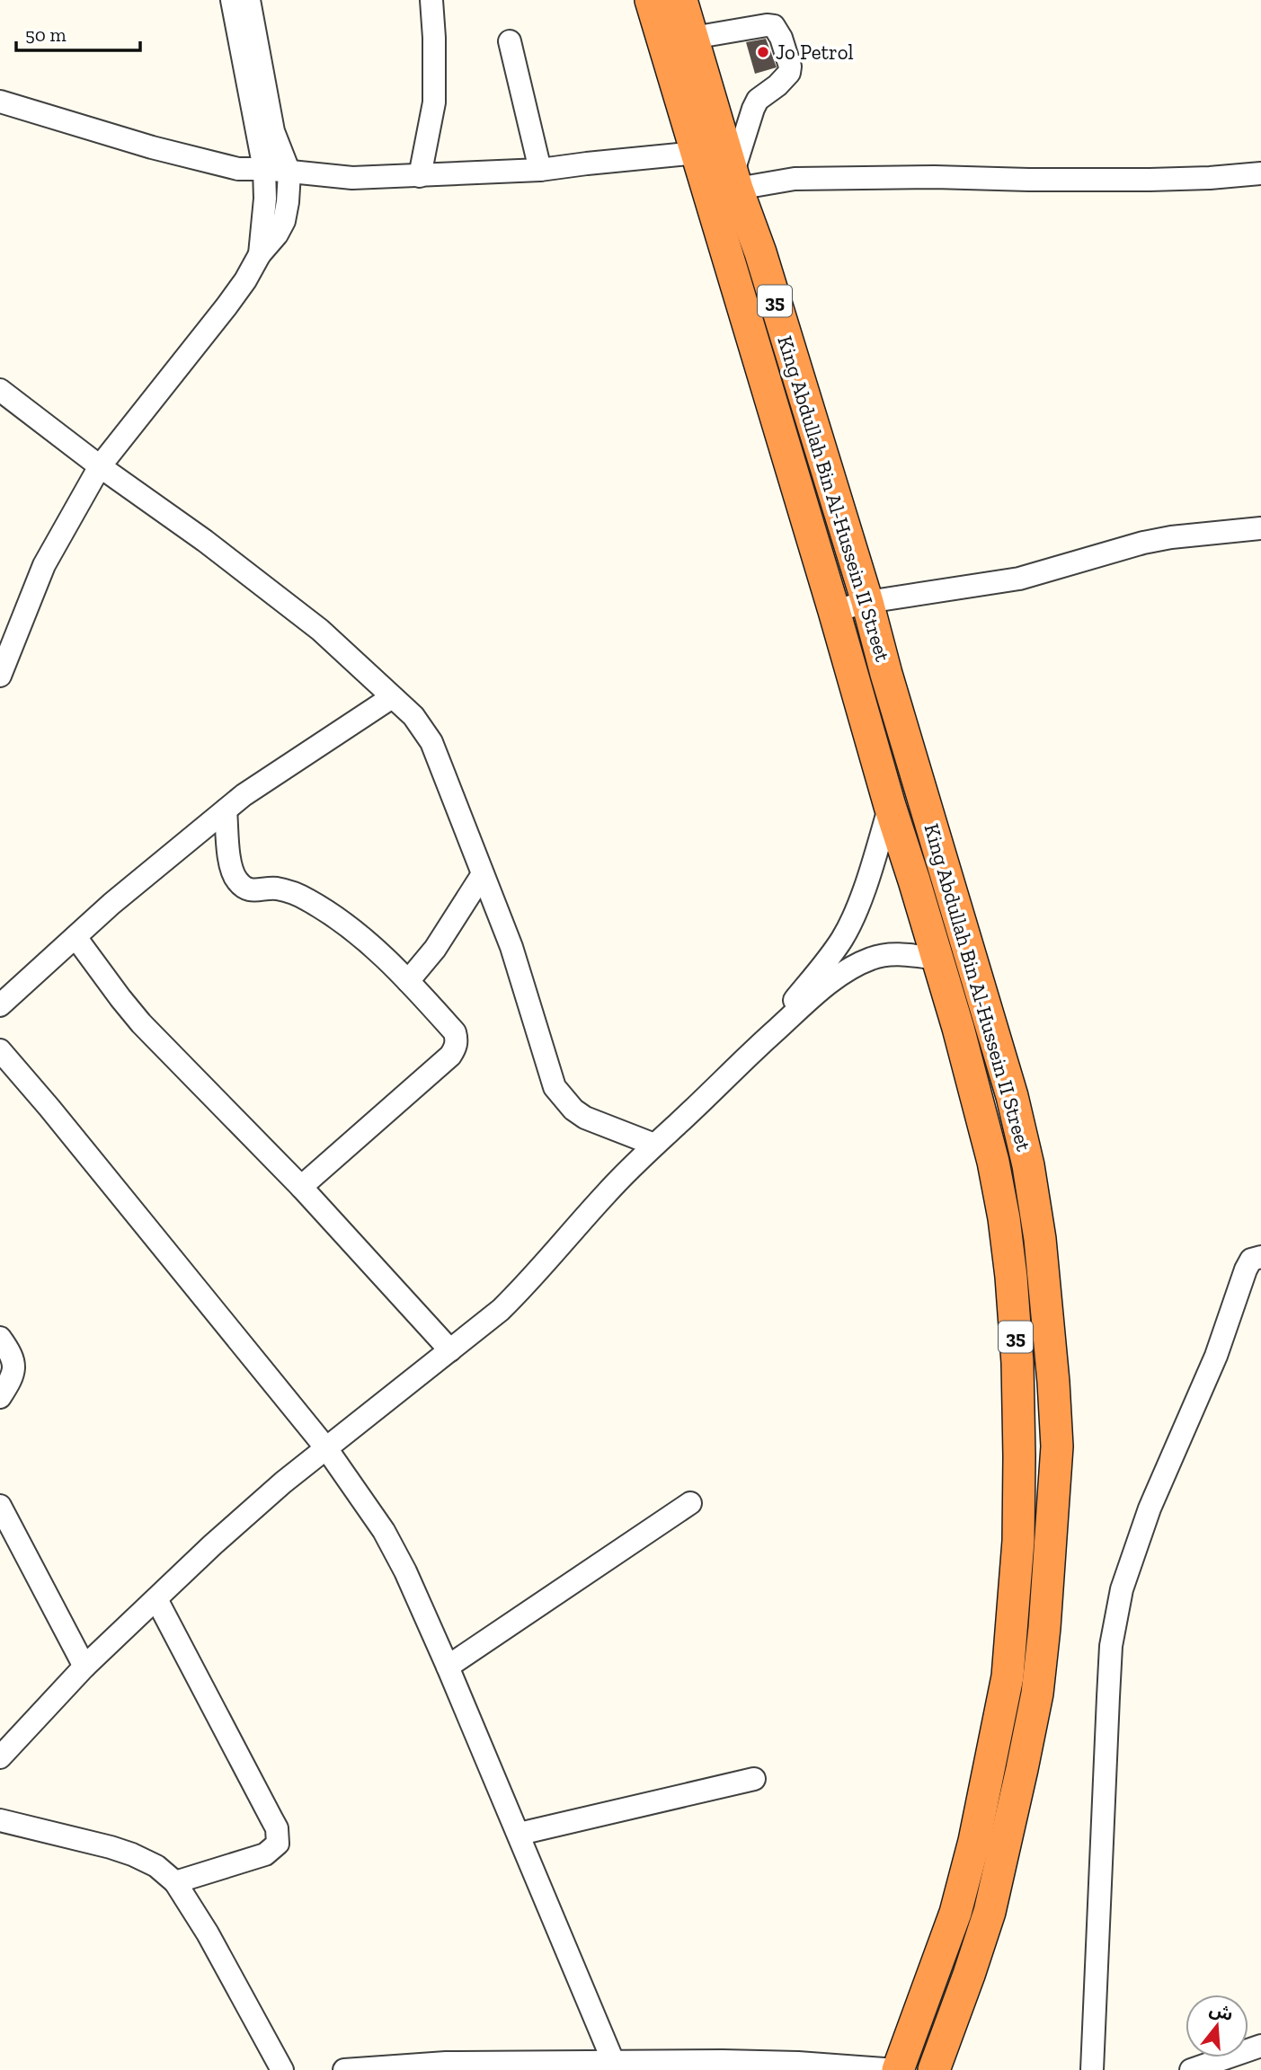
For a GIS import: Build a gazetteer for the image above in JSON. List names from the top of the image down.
{
  "streets": {
    "highway": ["35", "King Abdullah Bin Al-Hussein II Street"]
  },
  "places": ["Jo Petrol"],
  "scale_bar": "50 m",
  "north": "top"
}
